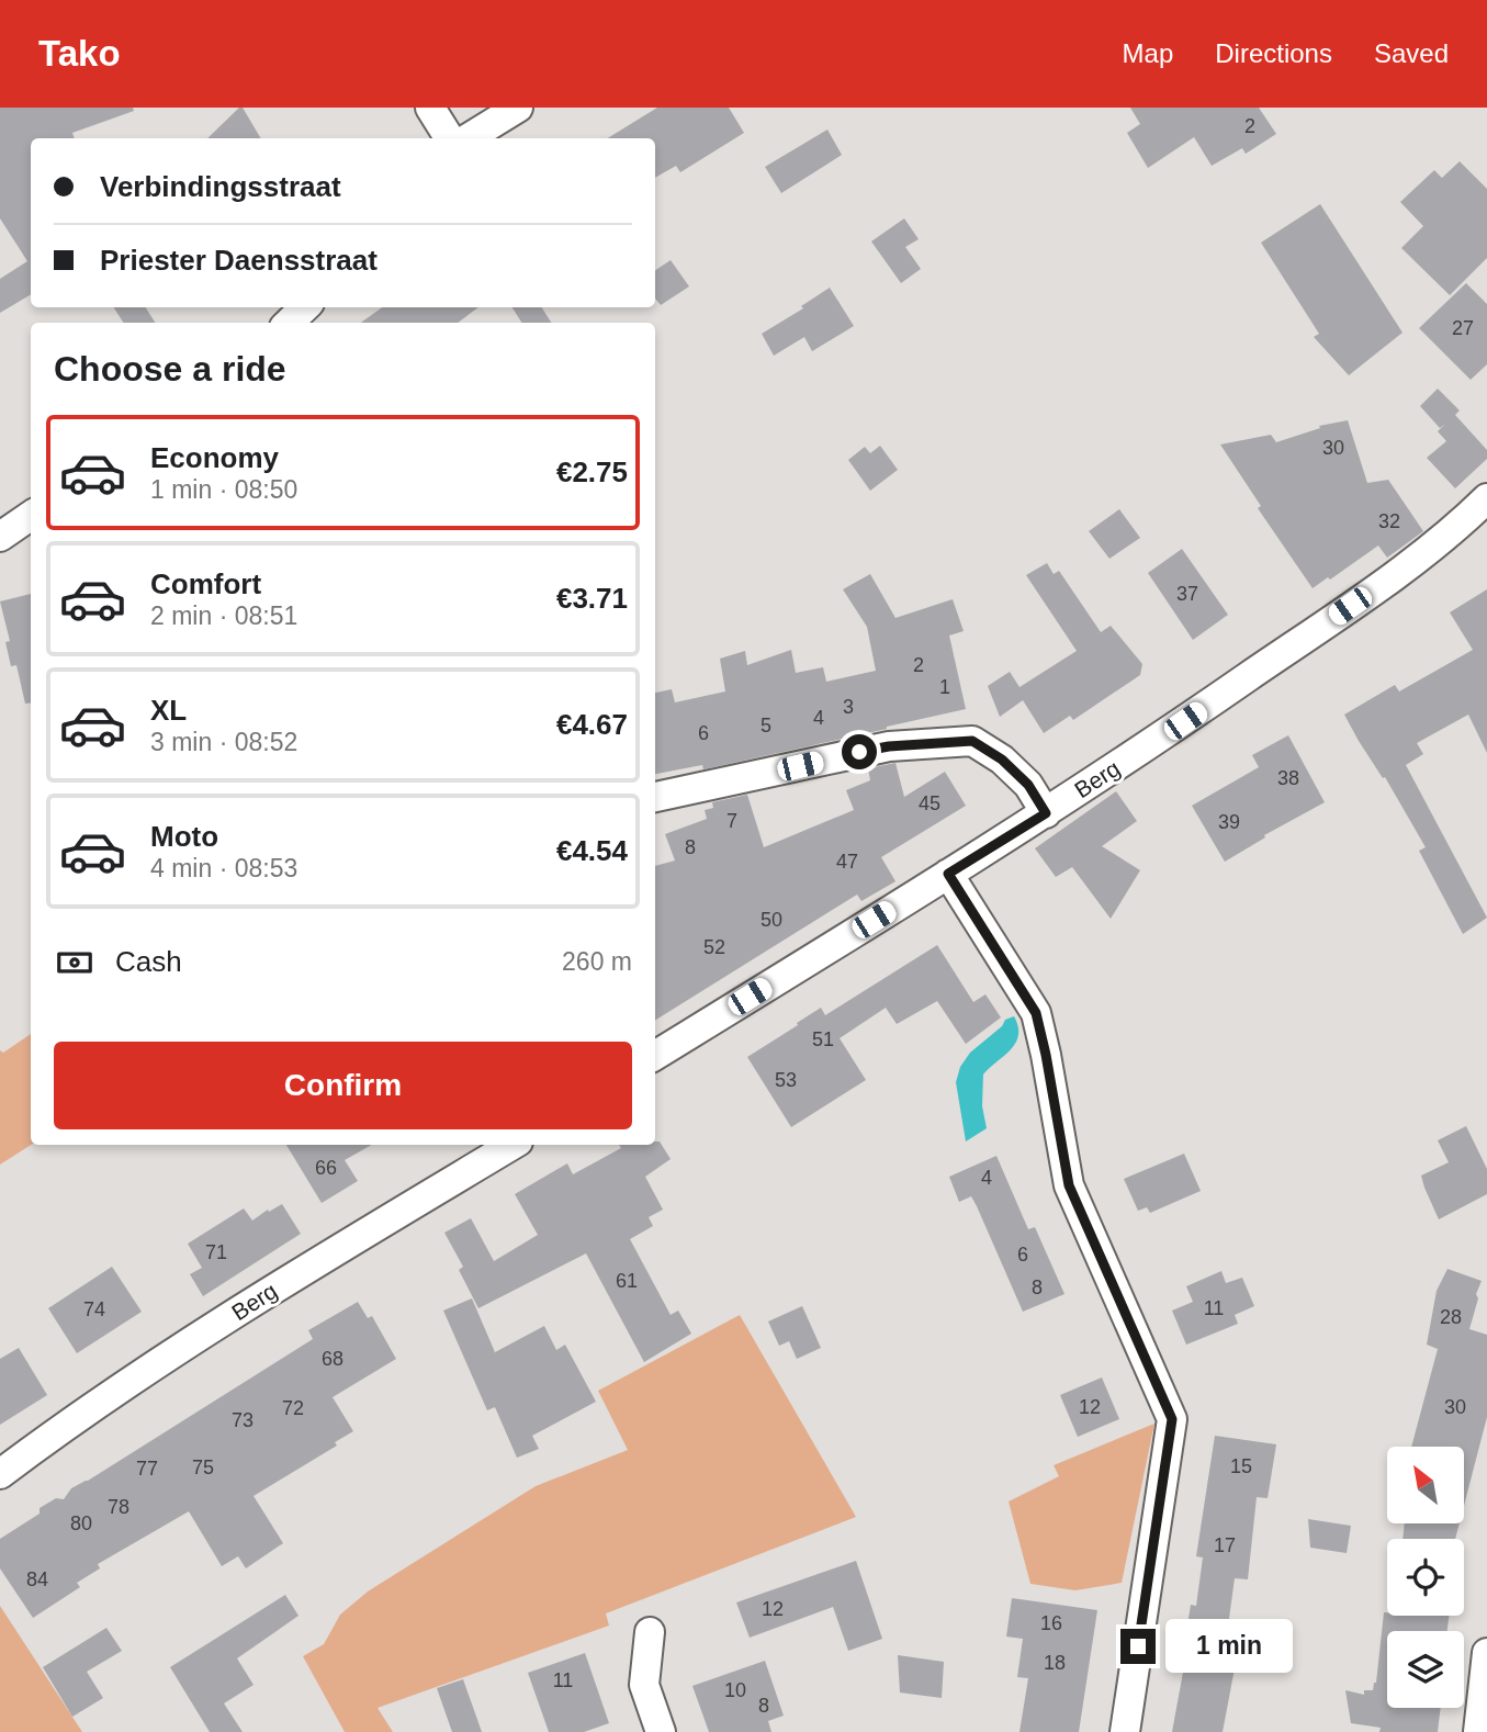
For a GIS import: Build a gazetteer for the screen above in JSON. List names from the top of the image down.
{
  "streets": {
    "street": ["Berg"]
  },
  "house_numbers": [
    "2",
    "27",
    "30",
    "32",
    "37",
    "2",
    "1",
    "3",
    "4",
    "5",
    "6",
    "38",
    "45",
    "7",
    "39",
    "8",
    "47",
    "50",
    "52",
    "51",
    "53",
    "66",
    "4",
    "71",
    "6",
    "61",
    "8",
    "11",
    "74",
    "28",
    "68",
    "12",
    "30",
    "72",
    "73",
    "15",
    "75",
    "77",
    "78",
    "80",
    "17",
    "84",
    "12",
    "16",
    "18",
    "11",
    "10",
    "8"
  ],
  "north": "top left",
  "page": {
    "header": "Tako",
    "nav": ["Map", "Directions", "Saved"],
    "banner": ["Verbindingsstraat", "Priester Daensstraat"],
    "heading": "Choose a ride",
    "list": [
      {
        "name": "Economy",
        "note": "1 min · 08:50",
        "value": "€2.75"
      },
      {
        "name": "Comfort",
        "note": "2 min · 08:51",
        "value": "€3.71"
      },
      {
        "name": "XL",
        "note": "3 min · 08:52",
        "value": "€4.67"
      },
      {
        "name": "Moto",
        "note": "4 min · 08:53",
        "value": "€4.54"
      }
    ],
    "pay": ["Cash", "260 m"],
    "buttons": "Confirm",
    "bubble": "1 min"
  }
}
